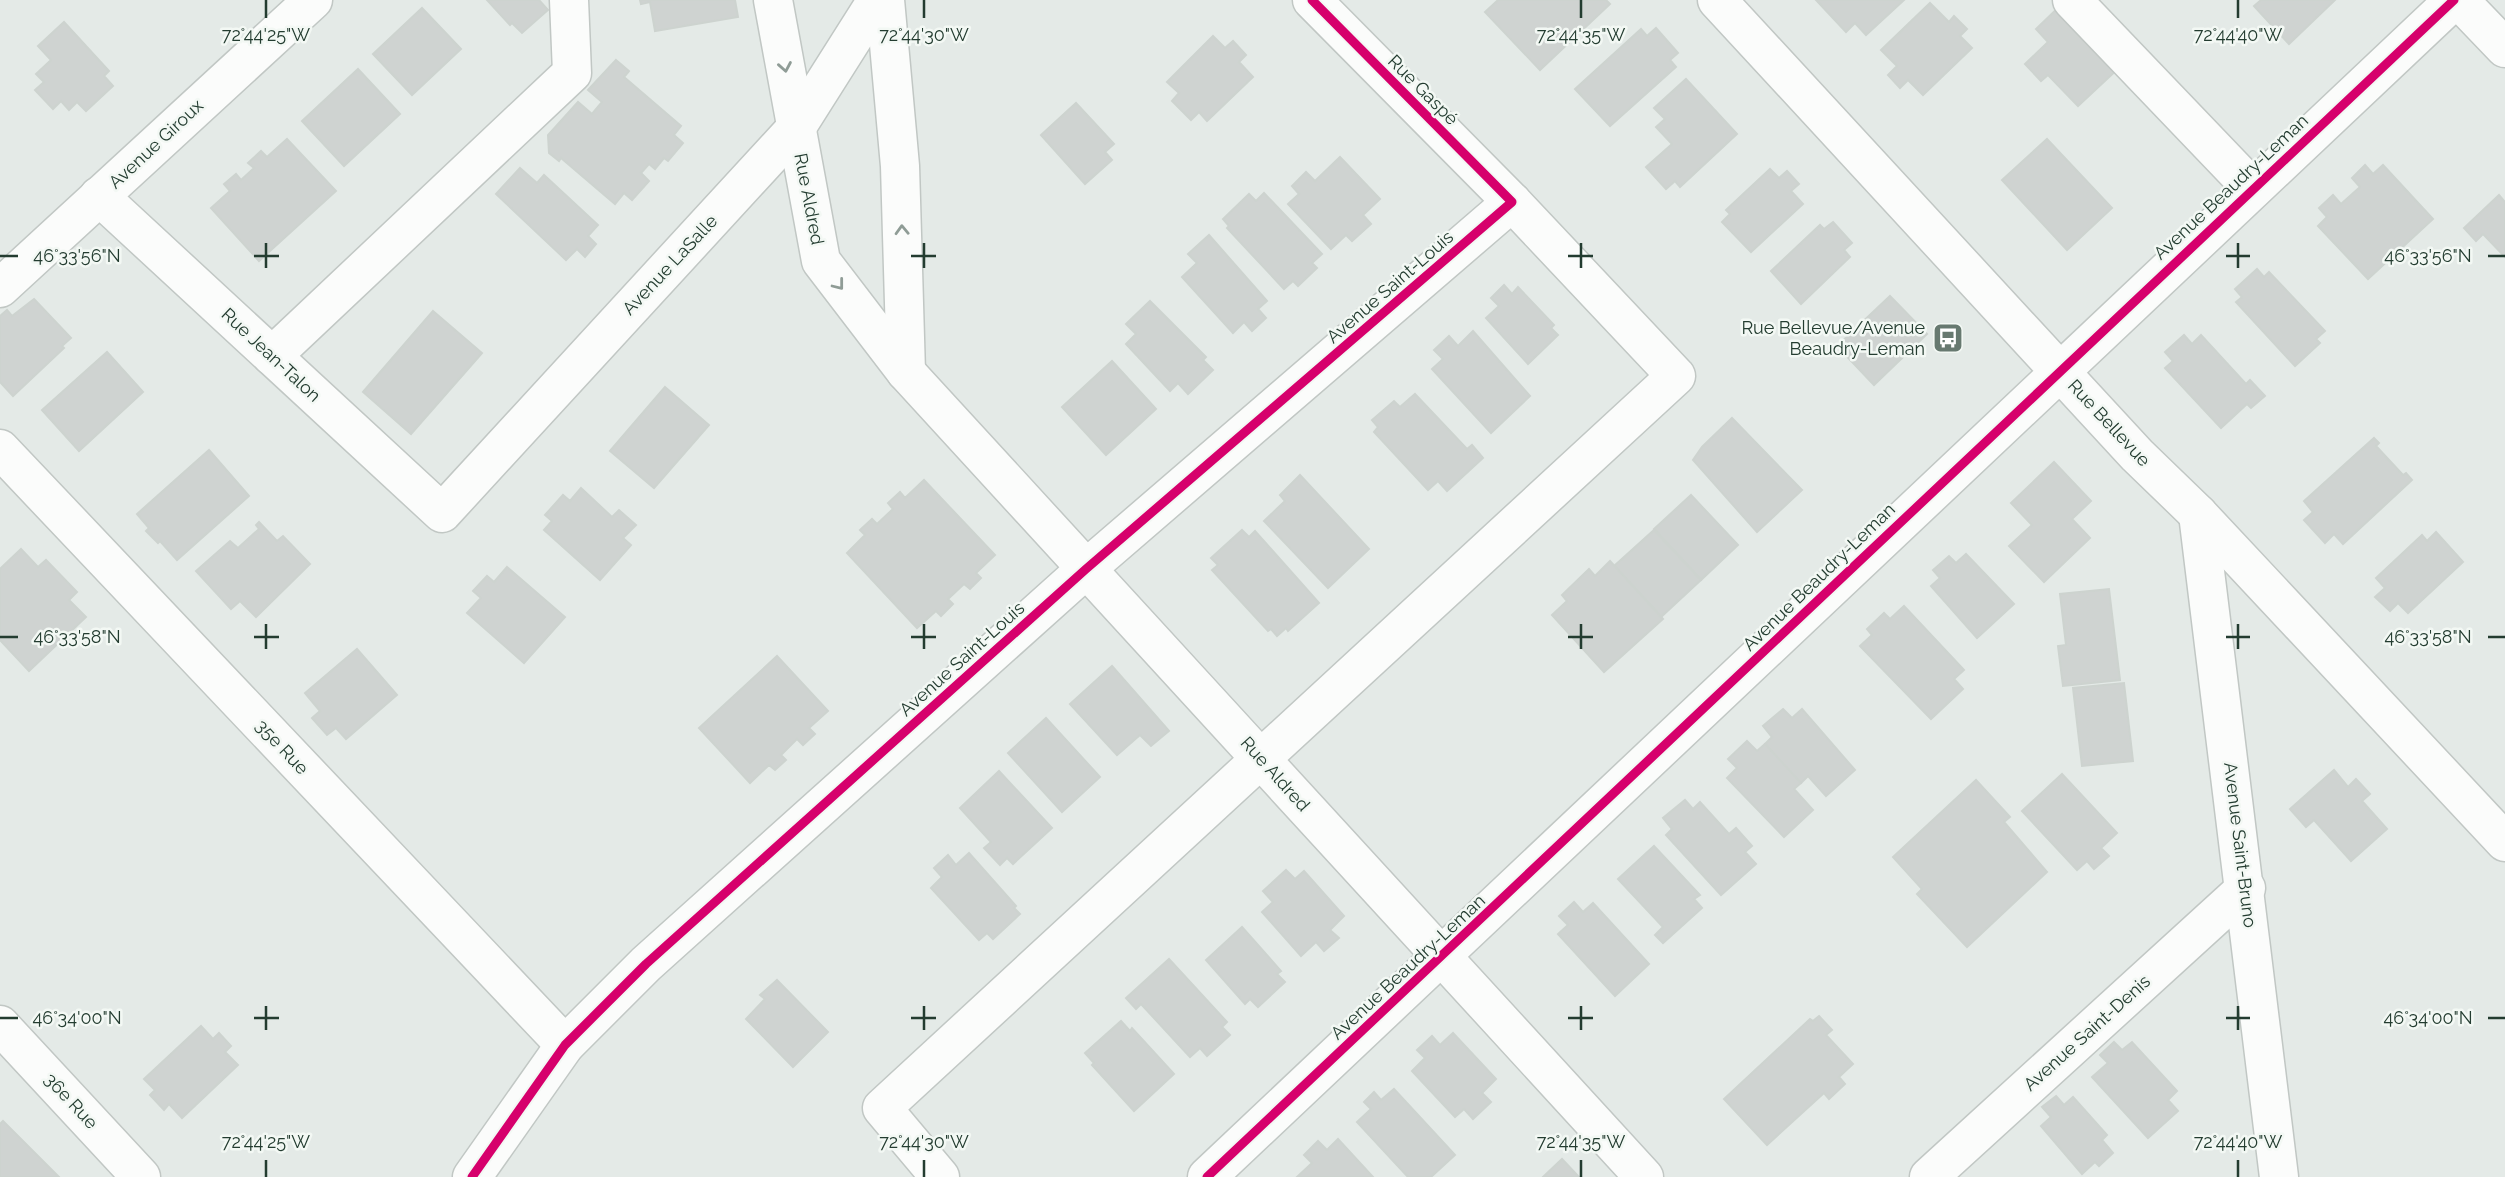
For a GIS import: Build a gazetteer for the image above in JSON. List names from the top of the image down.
{
  "streets": {
    "street": [
      "Rue Gaspé",
      "Avenue Giroux",
      "Avenue Beaudry-Leman",
      "Rue Aldred",
      "Avenue LaSalle",
      "Avenue Saint-Louis",
      "Rue Jean-Talon",
      "Rue Bellevue",
      "35e Rue",
      "Avenue Saint-Bruno",
      "Avenue Saint-Denis",
      "36e Rue"
    ]
  },
  "crossings": [
    ["Rue Gaspé", "Rue Aldred"],
    ["Rue Gaspé", "Avenue Saint-Louis"],
    ["Avenue Giroux", "Rue Jean-Talon"],
    ["Avenue Beaudry-Leman", "Rue Aldred"],
    ["Avenue Beaudry-Leman", "Rue Bellevue"],
    ["Rue Aldred", "Avenue LaSalle"],
    ["Rue Aldred", "Avenue Saint-Louis"],
    ["Avenue LaSalle", "Rue Jean-Talon"],
    ["Avenue Saint-Louis", "35e Rue"],
    ["Rue Bellevue", "Avenue Saint-Bruno"],
    ["Avenue Saint-Bruno", "Avenue Saint-Denis"]
  ],
  "places": {
    "bus stop": ["Rue Bellevue/Avenue Beaudry-Leman"]
  },
  "coordinates": [
    "72°44'25\"W",
    "72°44'30\"W",
    "72°44'35\"W",
    "72°44'40\"W",
    "46°33'56\"N",
    "46°33'58\"N",
    "46°34'00\"N"
  ]
}
